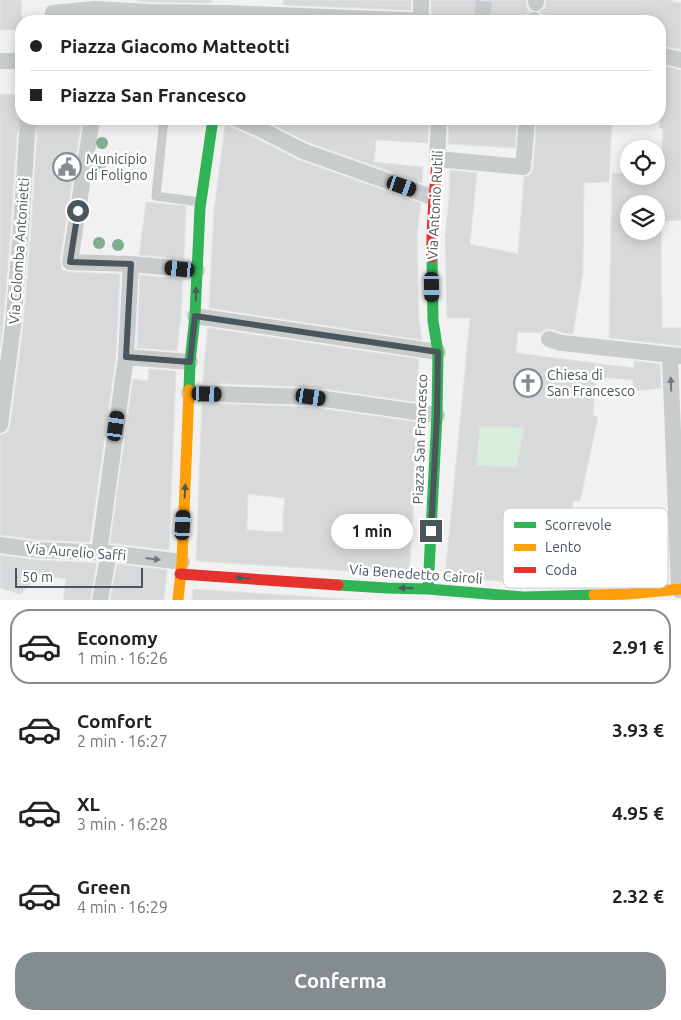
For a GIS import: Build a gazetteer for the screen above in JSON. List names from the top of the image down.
{
  "streets": {
    "street": [
      "Via Antonio Rutili",
      "Via Colomba Antonietti",
      "Piazza San Francesco",
      "Via Aurelio Saffi",
      "Via Benedetto Cairoli"
    ]
  },
  "crossings": [
    ["Via Antonio Rutili", "Piazza San Francesco"],
    ["Piazza San Francesco", "Via Benedetto Cairoli"],
    ["Via Aurelio Saffi", "Via Benedetto Cairoli"]
  ],
  "one_way": ["Via Aurelio Saffi", "Via Benedetto Cairoli"],
  "places": {
    "public building": ["Municipio di Foligno"],
    "church": ["Chiesa di San Francesco"]
  },
  "legend": ["Scorrevole", "Lento", "Coda"],
  "scale_bar": "50 m",
  "page": {
    "banner": ["Piazza Giacomo Matteotti", "Piazza San Francesco"],
    "bubble": "1 min",
    "scale": "50 m",
    "list": [
      {
        "name": "Economy",
        "note": "1 min · 16:26",
        "value": "2.91 €"
      },
      {
        "name": "Comfort",
        "note": "2 min · 16:27",
        "value": "3.93 €"
      },
      {
        "name": "XL",
        "note": "3 min · 16:28",
        "value": "4.95 €"
      },
      {
        "name": "Green",
        "note": "4 min · 16:29",
        "value": "2.32 €"
      }
    ],
    "buttons": "Conferma"
  }
}
